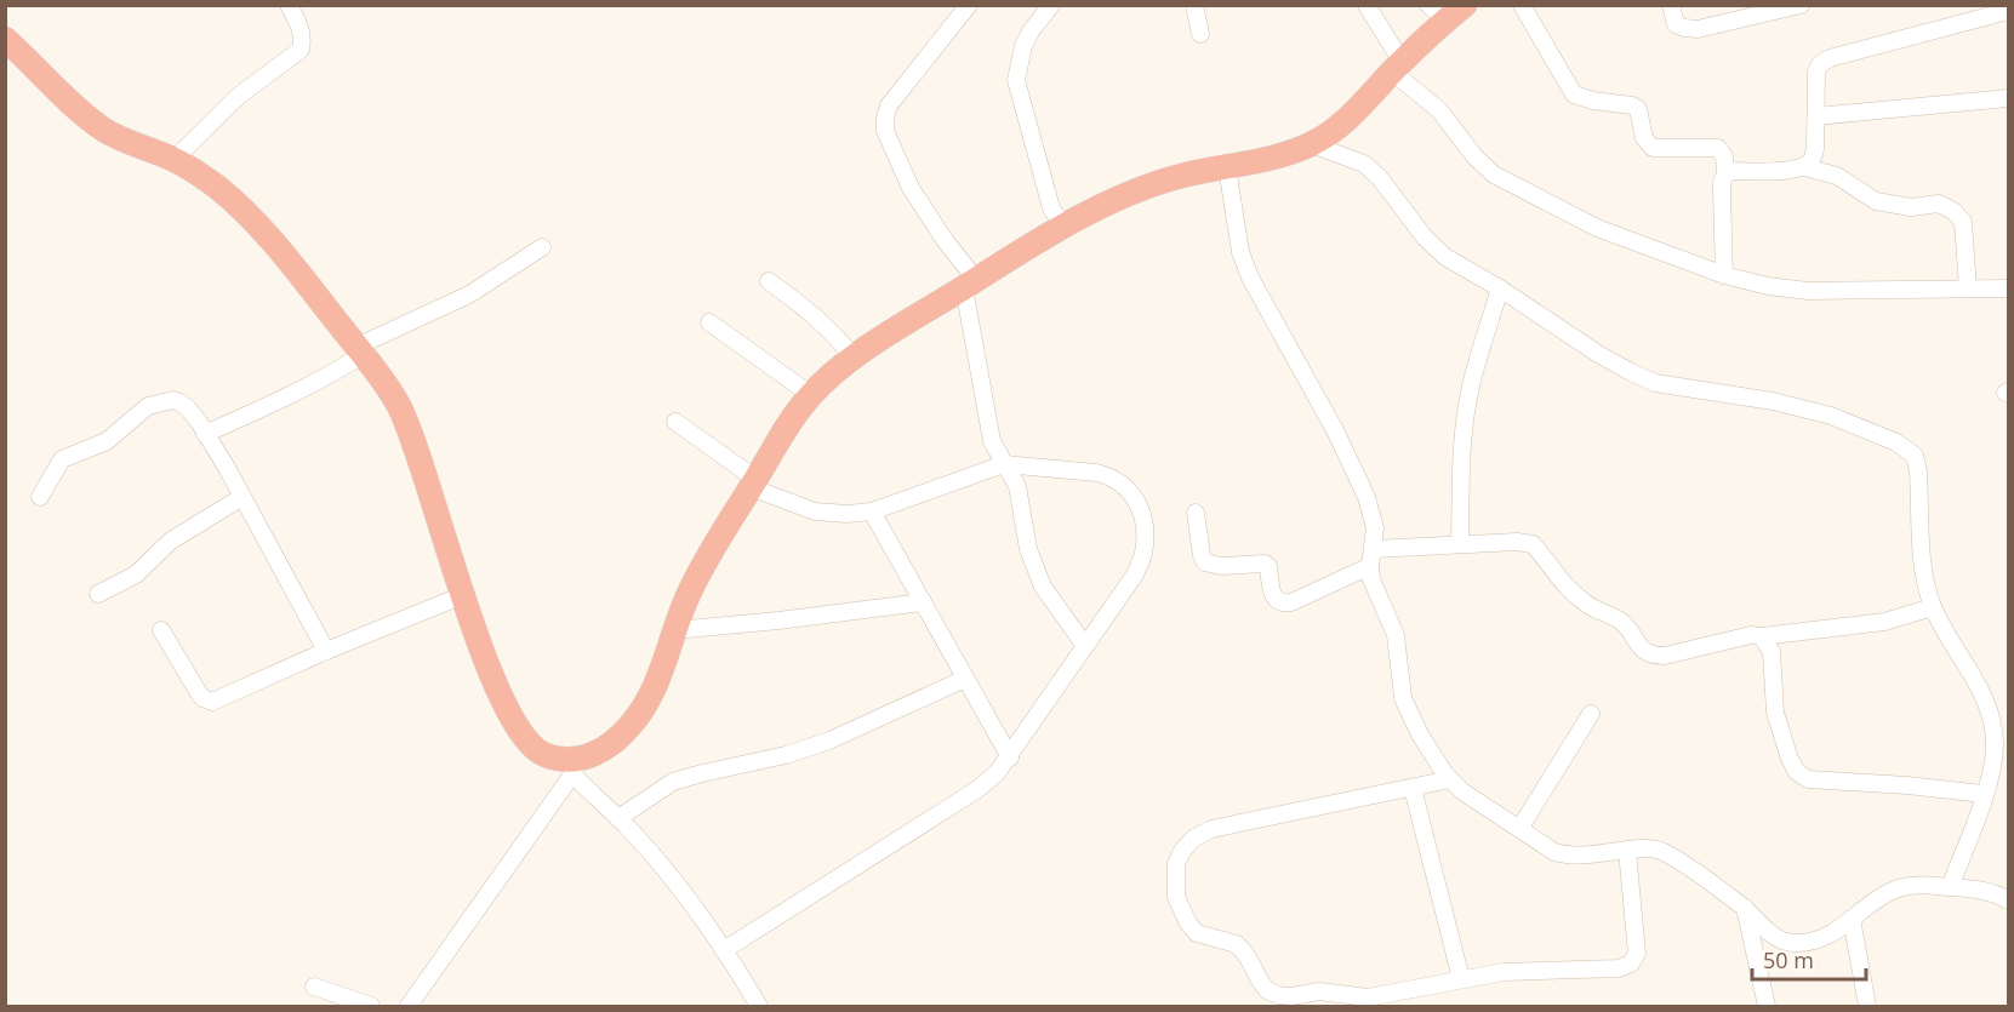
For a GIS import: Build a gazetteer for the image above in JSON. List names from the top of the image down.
{
  "scale_bar": "50 m"
}
